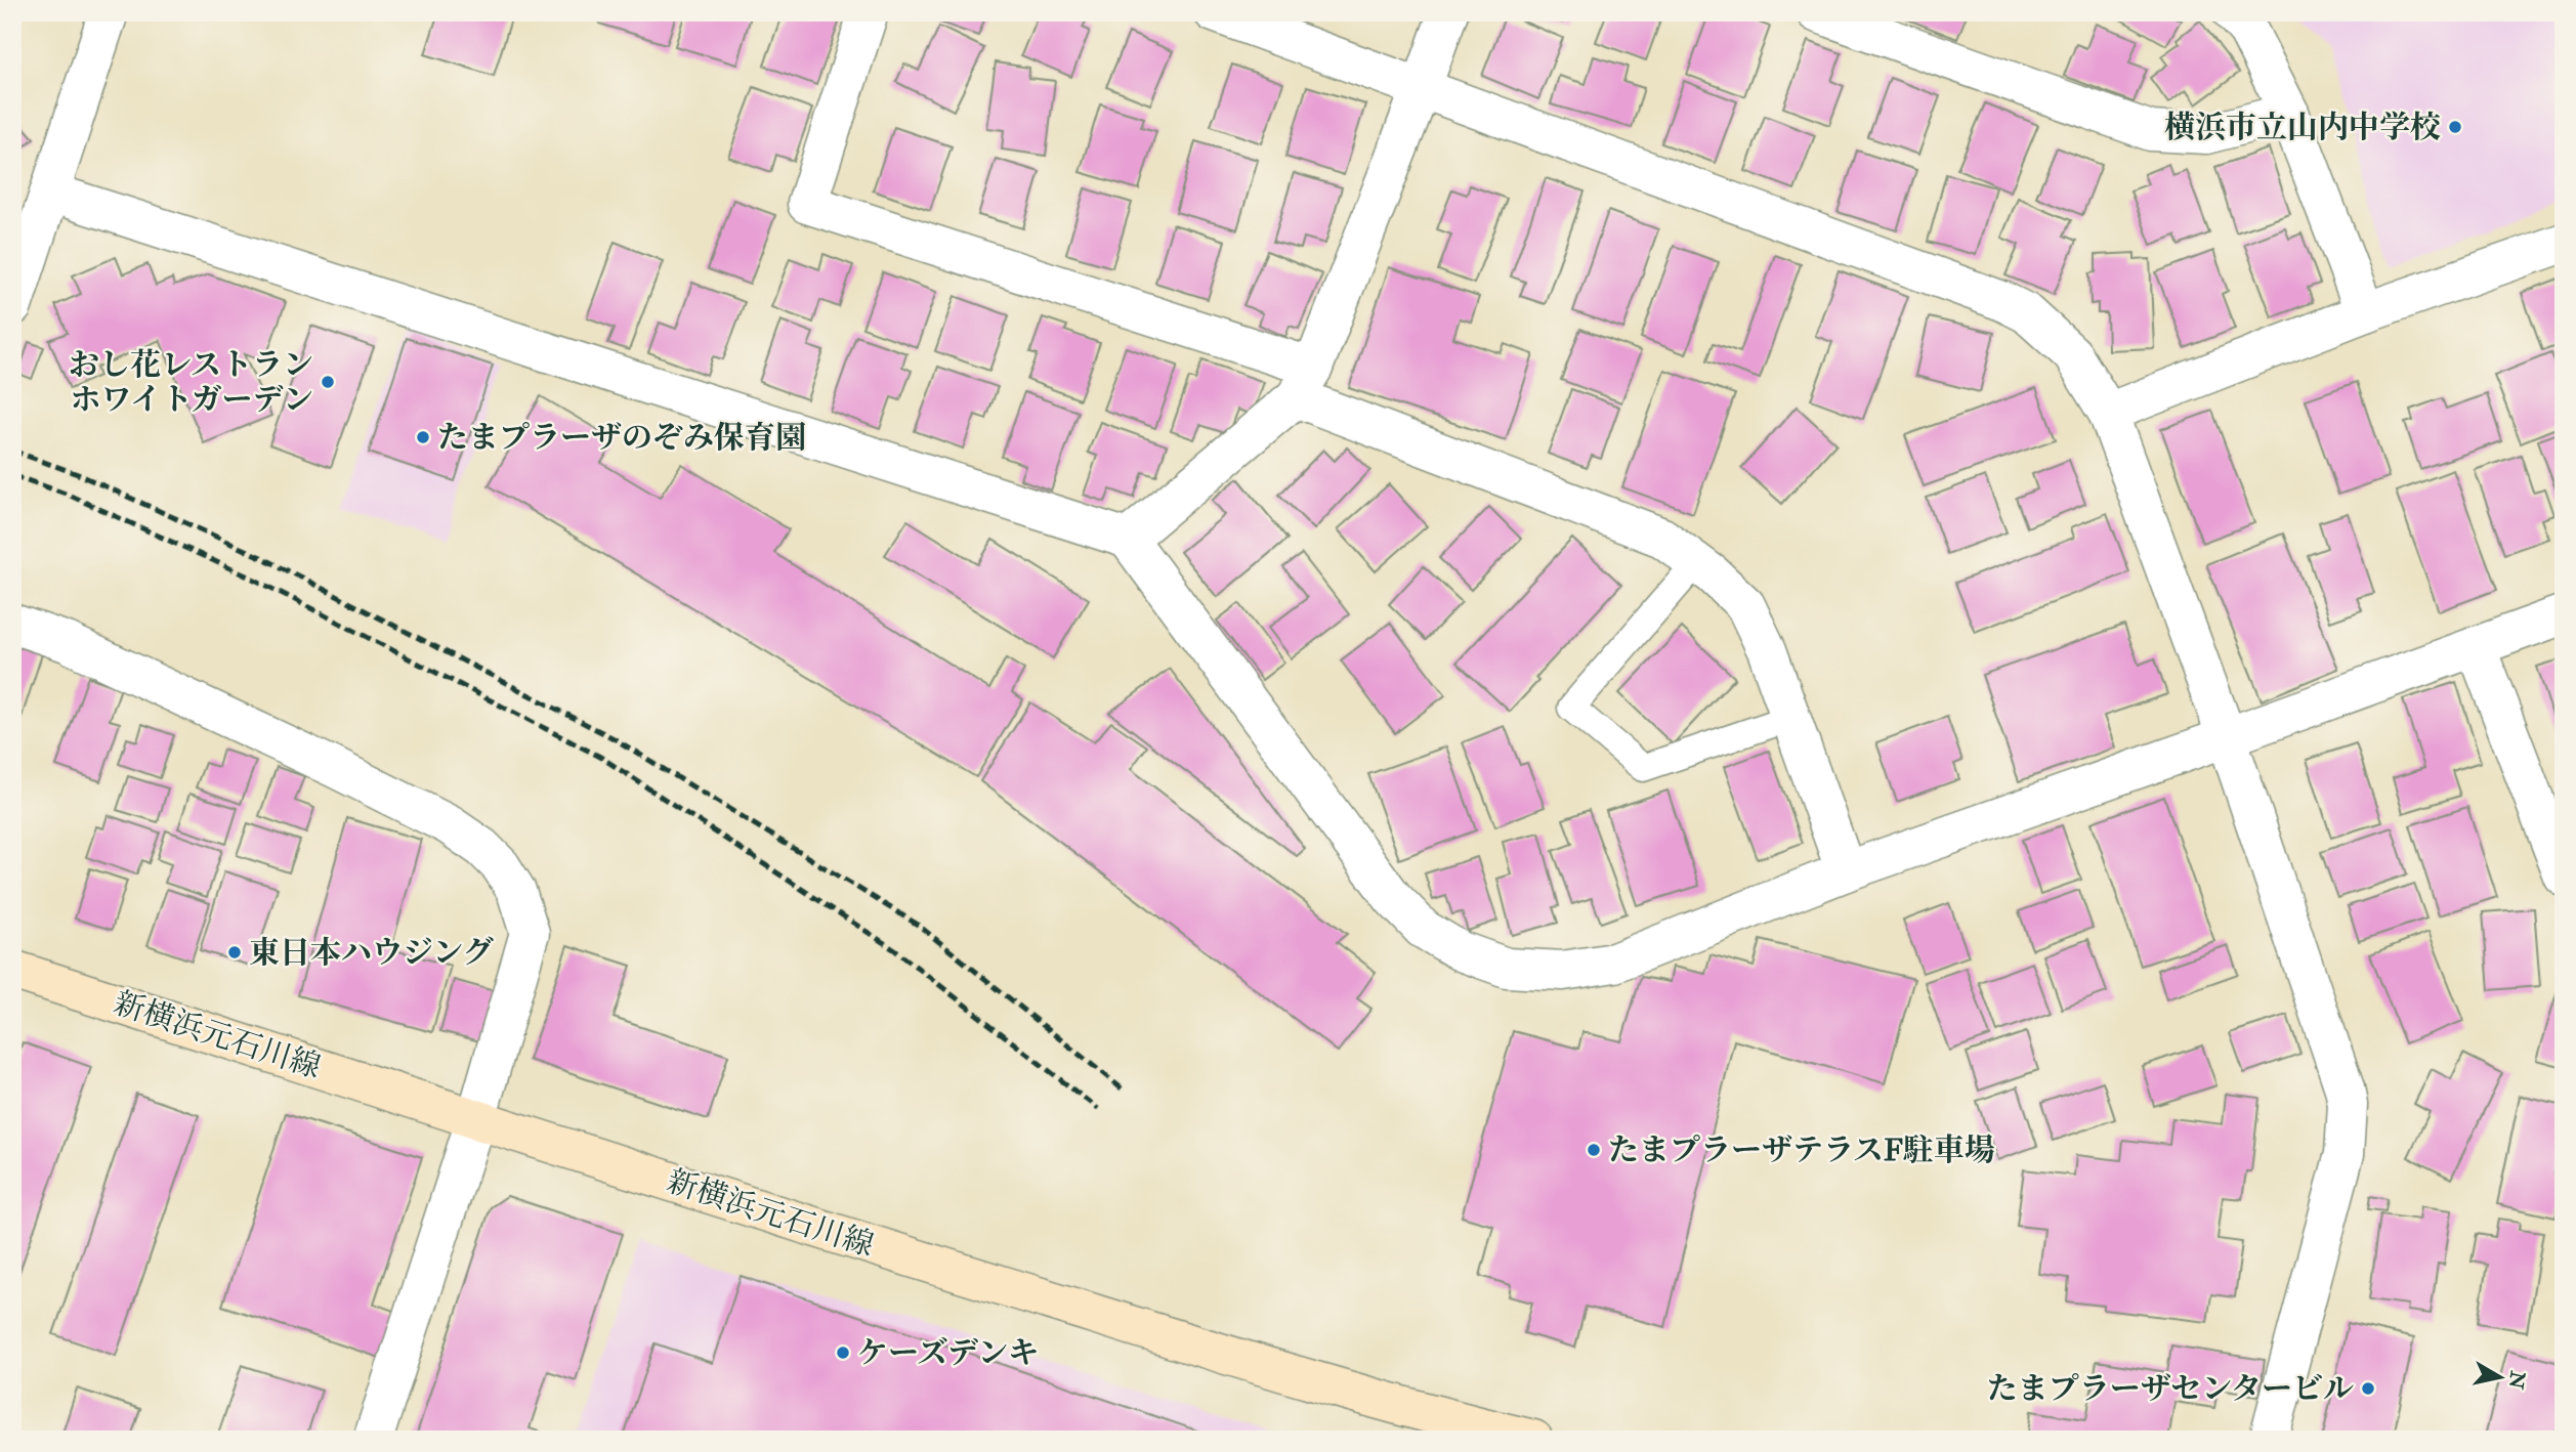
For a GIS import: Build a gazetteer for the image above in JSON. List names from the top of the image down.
{
  "streets": {
    "street": ["新横浜元石川線"]
  },
  "places": [
    "横浜市立山内中学校",
    "おし花レストラン ホワイトガーデン",
    "たまプラーザのぞみ保育園",
    "東日本ハウジング",
    "たまプラーザテラスF駐車場",
    "ケーズデンキ",
    "たまプラーザセンタービル"
  ],
  "north": "right"
}
